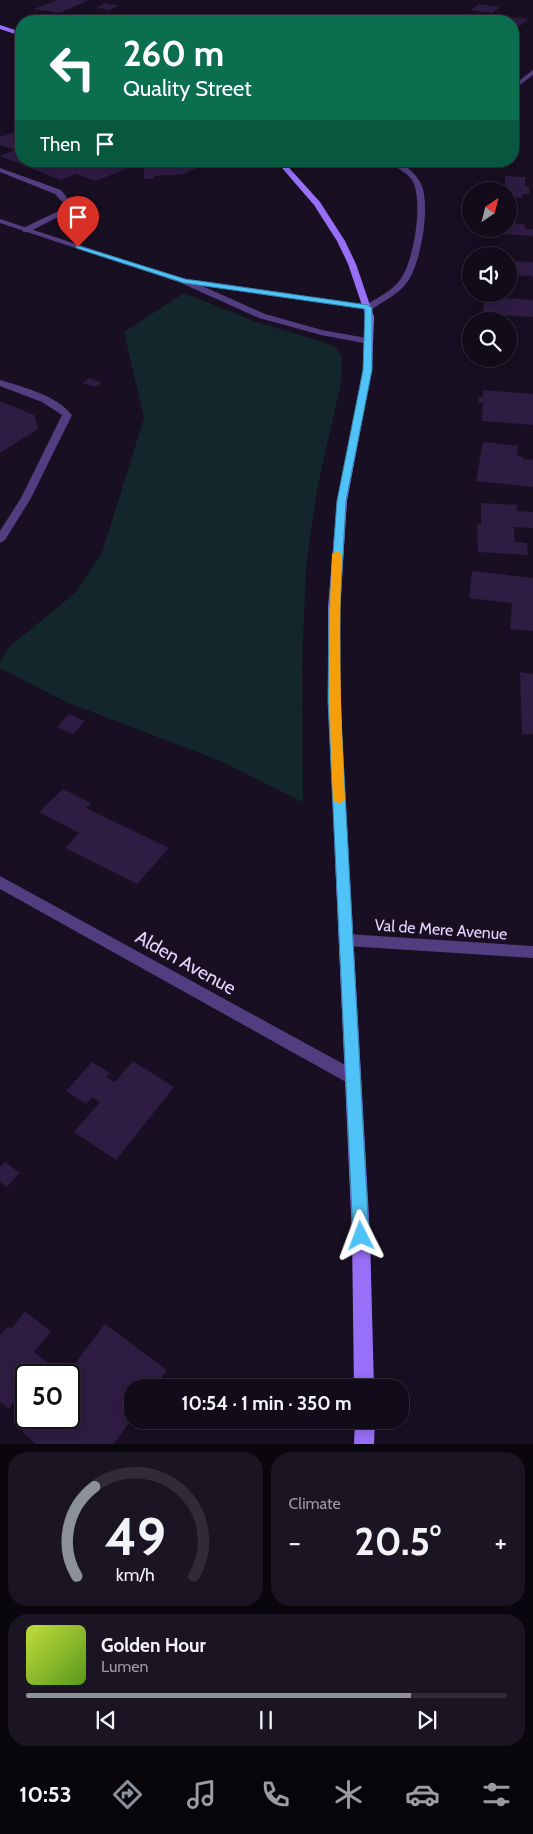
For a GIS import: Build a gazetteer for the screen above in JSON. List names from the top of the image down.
{
  "streets": {
    "street": ["Val de Mere Avenue", "Alden Avenue"]
  },
  "north": "top right",
  "page": {
    "turn": ["260 m", "Quality Street"],
    "then": "Then",
    "limit": "50",
    "trip": "10:54 · 1 min · 350 m",
    "tile": "Climate",
    "heat": ["−", "20.5°", "+"],
    "song": ["Golden Hour", "Lumen"],
    "tabs": "10:53",
    "gauge": ["49", "km/h"]
  }
}
